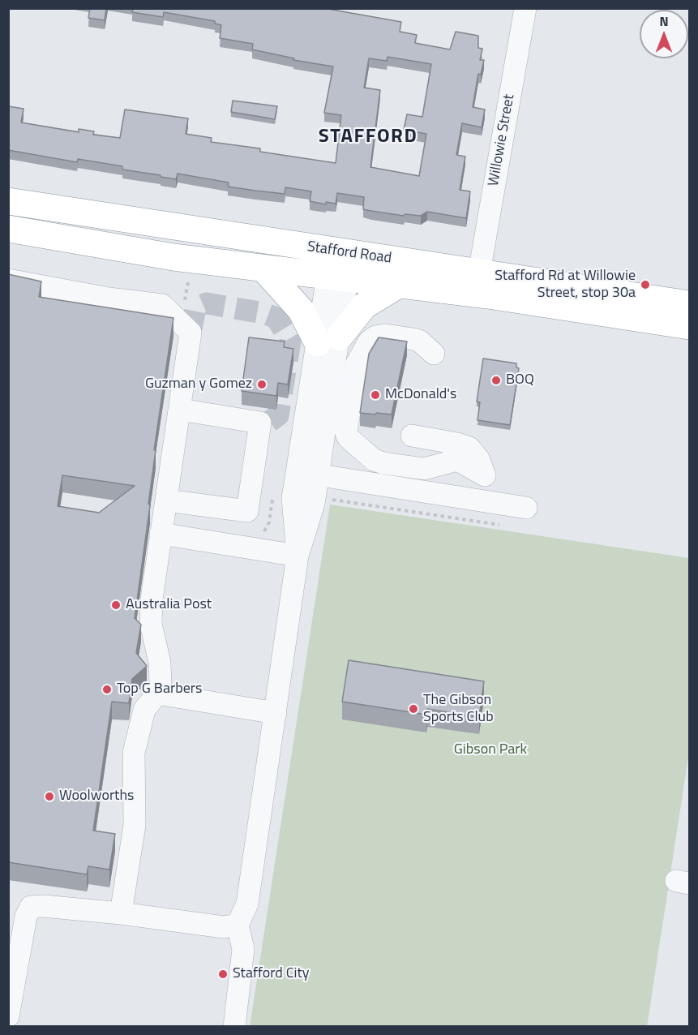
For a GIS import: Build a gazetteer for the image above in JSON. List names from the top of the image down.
{
  "streets": {
    "highway": ["Stafford Road"],
    "street": ["Willowie Street"]
  },
  "crossings": [
    ["Willowie Street", "Stafford Road"]
  ],
  "districts": ["STAFFORD"],
  "parks": ["Gibson Park"],
  "places": [
    "Stafford Rd at Willowie Street, stop 30a",
    "BOQ",
    "Guzman y Gomez",
    "McDonald's",
    "Australia Post",
    "Top G Barbers",
    "The Gibson Sports Club",
    "Woolworths",
    "Stafford City"
  ],
  "north": "top"
}
